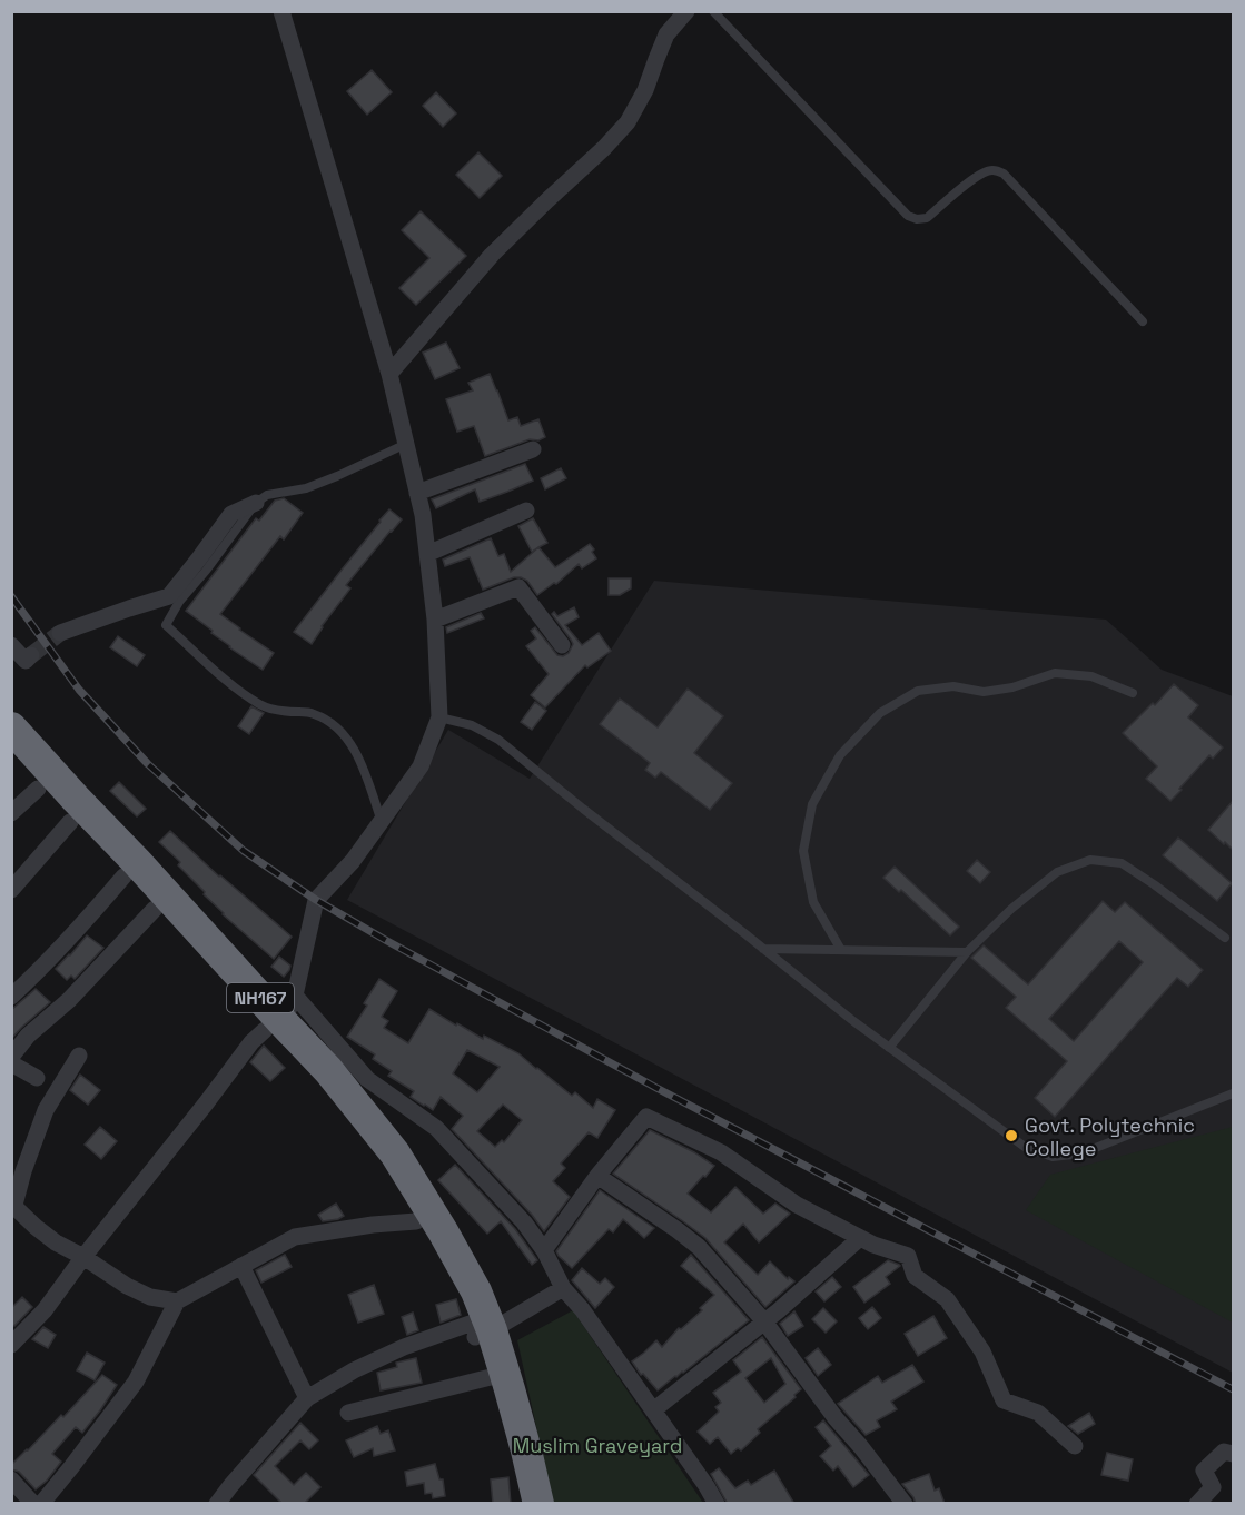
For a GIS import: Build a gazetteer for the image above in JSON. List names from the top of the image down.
{
  "streets": {
    "highway": ["NH167"]
  },
  "parks": ["Muslim Graveyard"],
  "places": ["Govt. Polytechnic College"]
}
